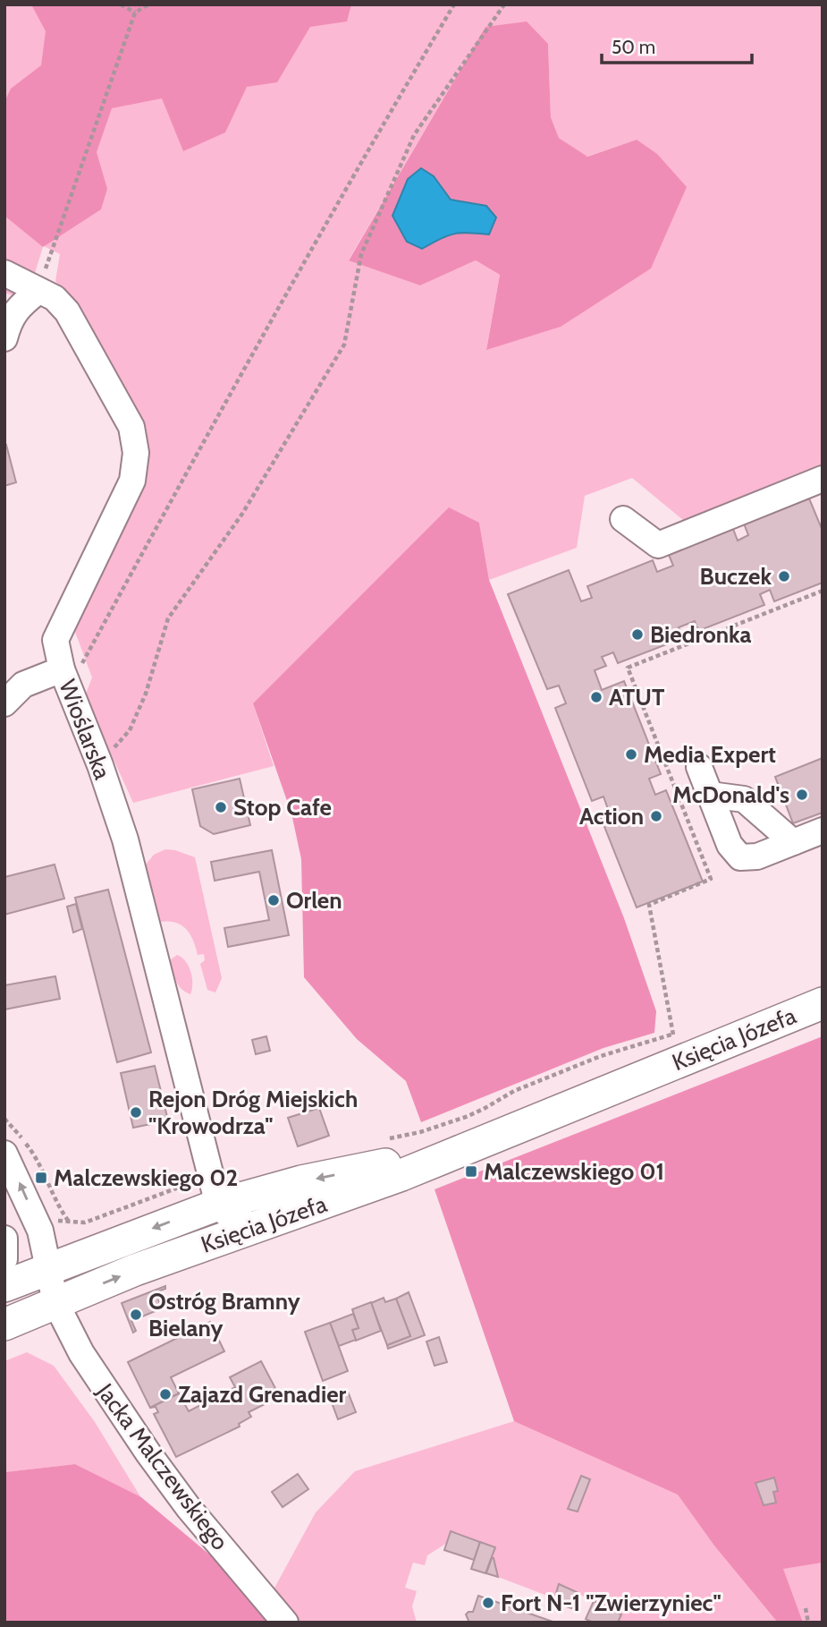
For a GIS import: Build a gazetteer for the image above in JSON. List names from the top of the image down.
{
  "streets": {
    "main road": ["Księcia Józefa"],
    "street": ["Wioślarska", "Jacka Malczewskiego"]
  },
  "crossings": [
    ["Wioślarska", "Księcia Józefa"],
    ["Księcia Józefa", "Jacka Malczewskiego"]
  ],
  "places": {
    "other": [
      "Buczek",
      "Biedronka",
      "ATUT",
      "Media Expert",
      "McDonald's",
      "Stop Cafe",
      "Action",
      "Orlen",
      "Rejon Dróg Miejskich \"Krowodrza\"",
      "Ostróg Bramny Bielany",
      "Zajazd Grenadier",
      "Fort N-1 \"Zwierzyniec\""
    ],
    "transit": ["Malczewskiego 01", "Malczewskiego 02"]
  },
  "scale_bar": "50 m"
}
